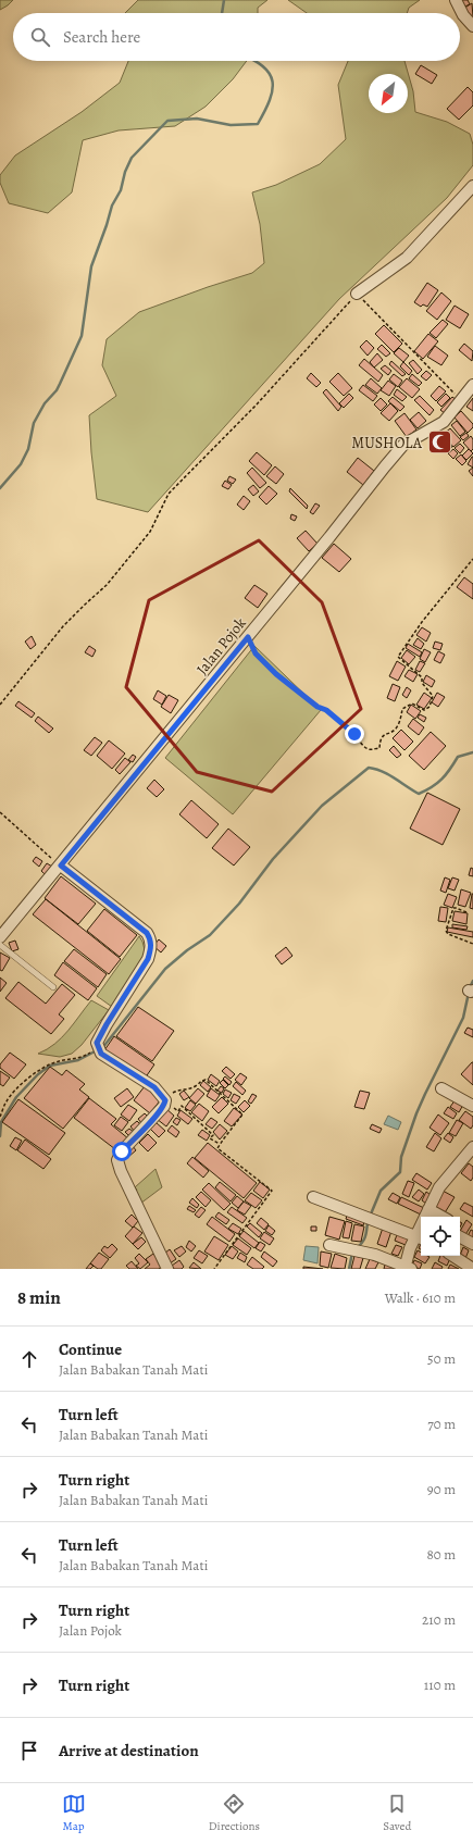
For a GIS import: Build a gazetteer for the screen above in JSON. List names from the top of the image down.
{
  "streets": {
    "street": ["Jalan Pojok"]
  },
  "places": {
    "mosque": ["MUSHOLA"]
  },
  "north": "bottom left",
  "page": {
    "search": "Search here",
    "heading": ["8 min", "Walk · 610 m"],
    "list": [
      ["Continue", "Jalan Babakan Tanah Mati", "50 m"],
      ["Turn left", "Jalan Babakan Tanah Mati", "70 m"],
      ["Turn right", "Jalan Babakan Tanah Mati", "90 m"],
      ["Turn left", "Jalan Babakan Tanah Mati", "80 m"],
      ["Turn right", "Jalan Pojok", "210 m"],
      ["Turn right", "110 m"],
      "Arrive at destination"
    ],
    "nav": ["Map", "Directions", "Saved"]
  }
}
